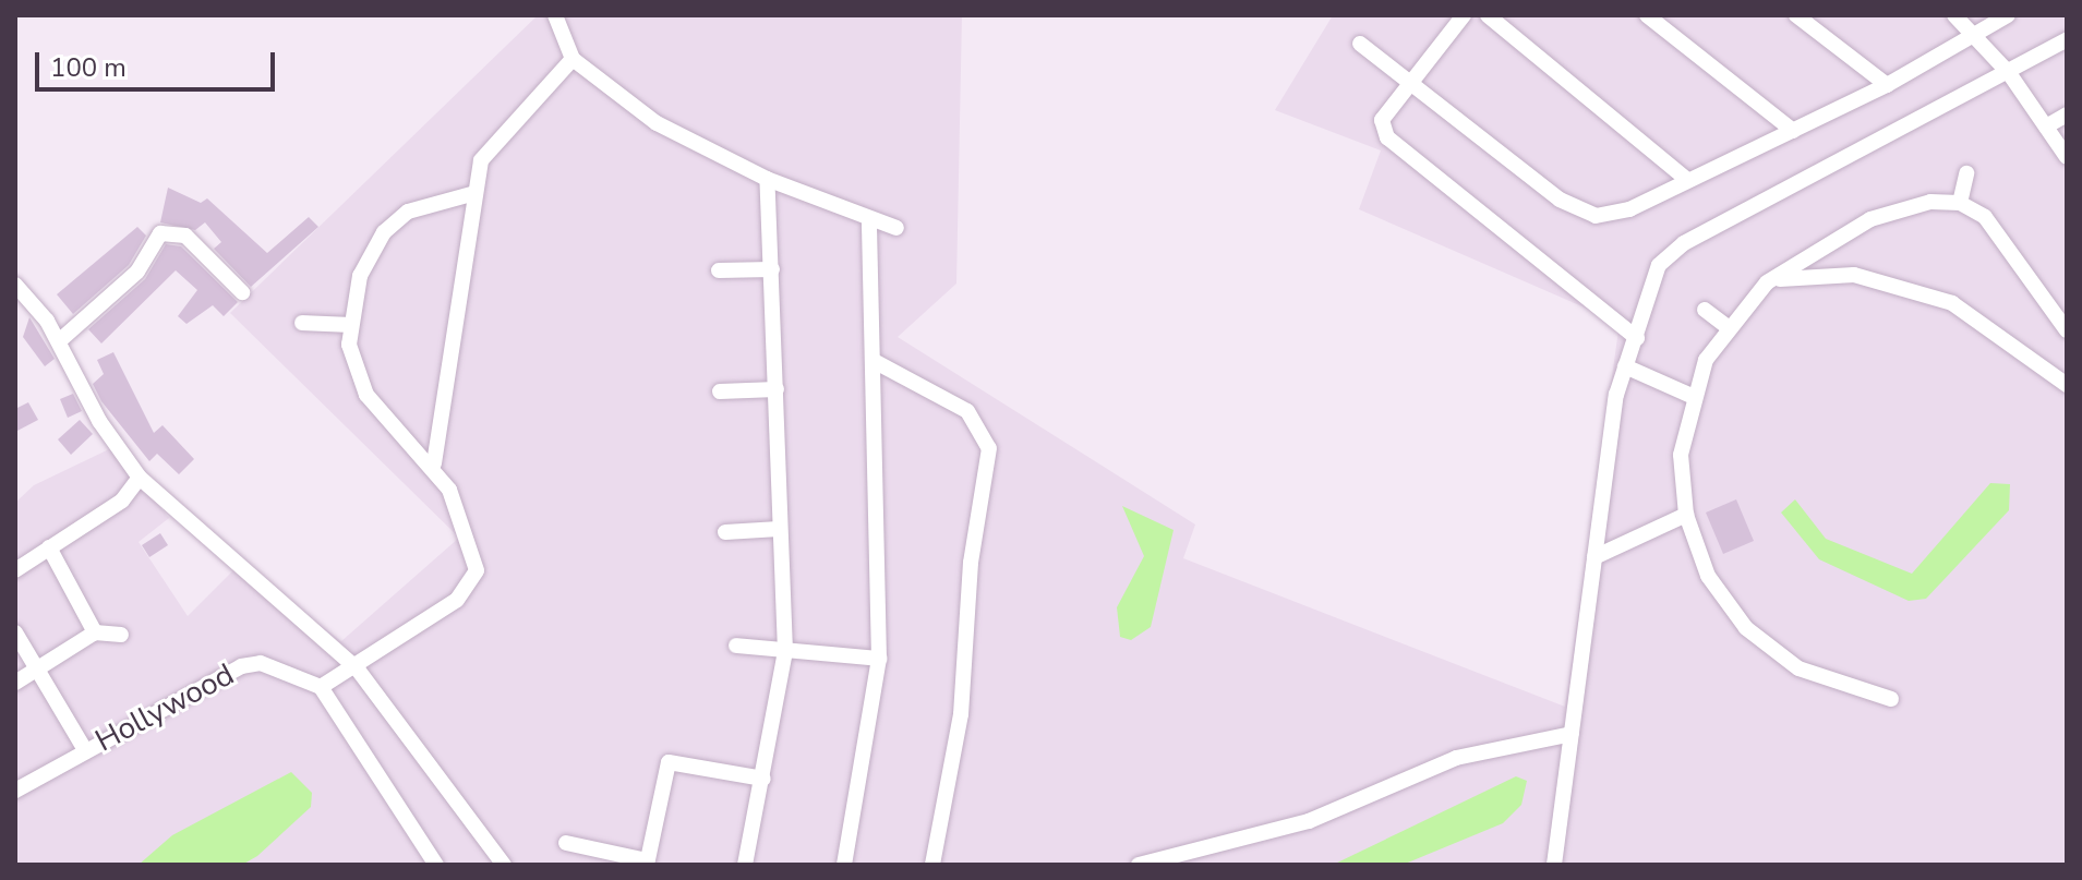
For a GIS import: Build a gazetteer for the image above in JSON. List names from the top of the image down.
{
  "streets": {
    "street": ["Hollywood"]
  },
  "scale_bar": "100 m"
}
